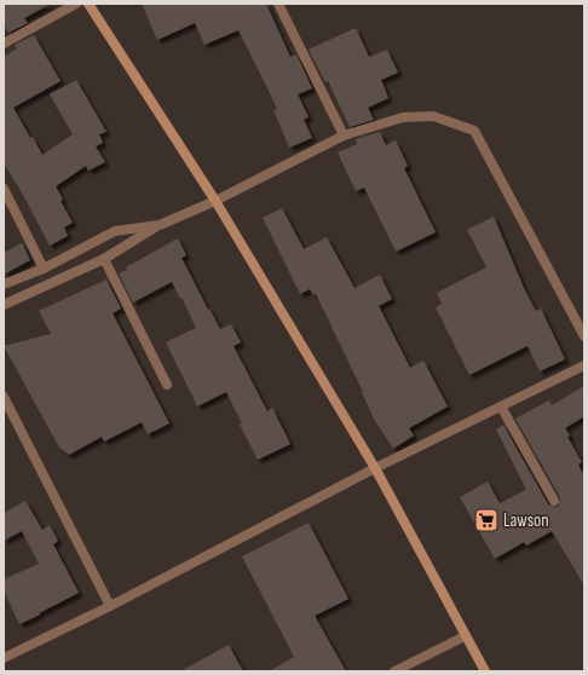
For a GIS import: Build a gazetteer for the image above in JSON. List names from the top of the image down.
{
  "places": {
    "supermarket": ["Lawson"]
  }
}
